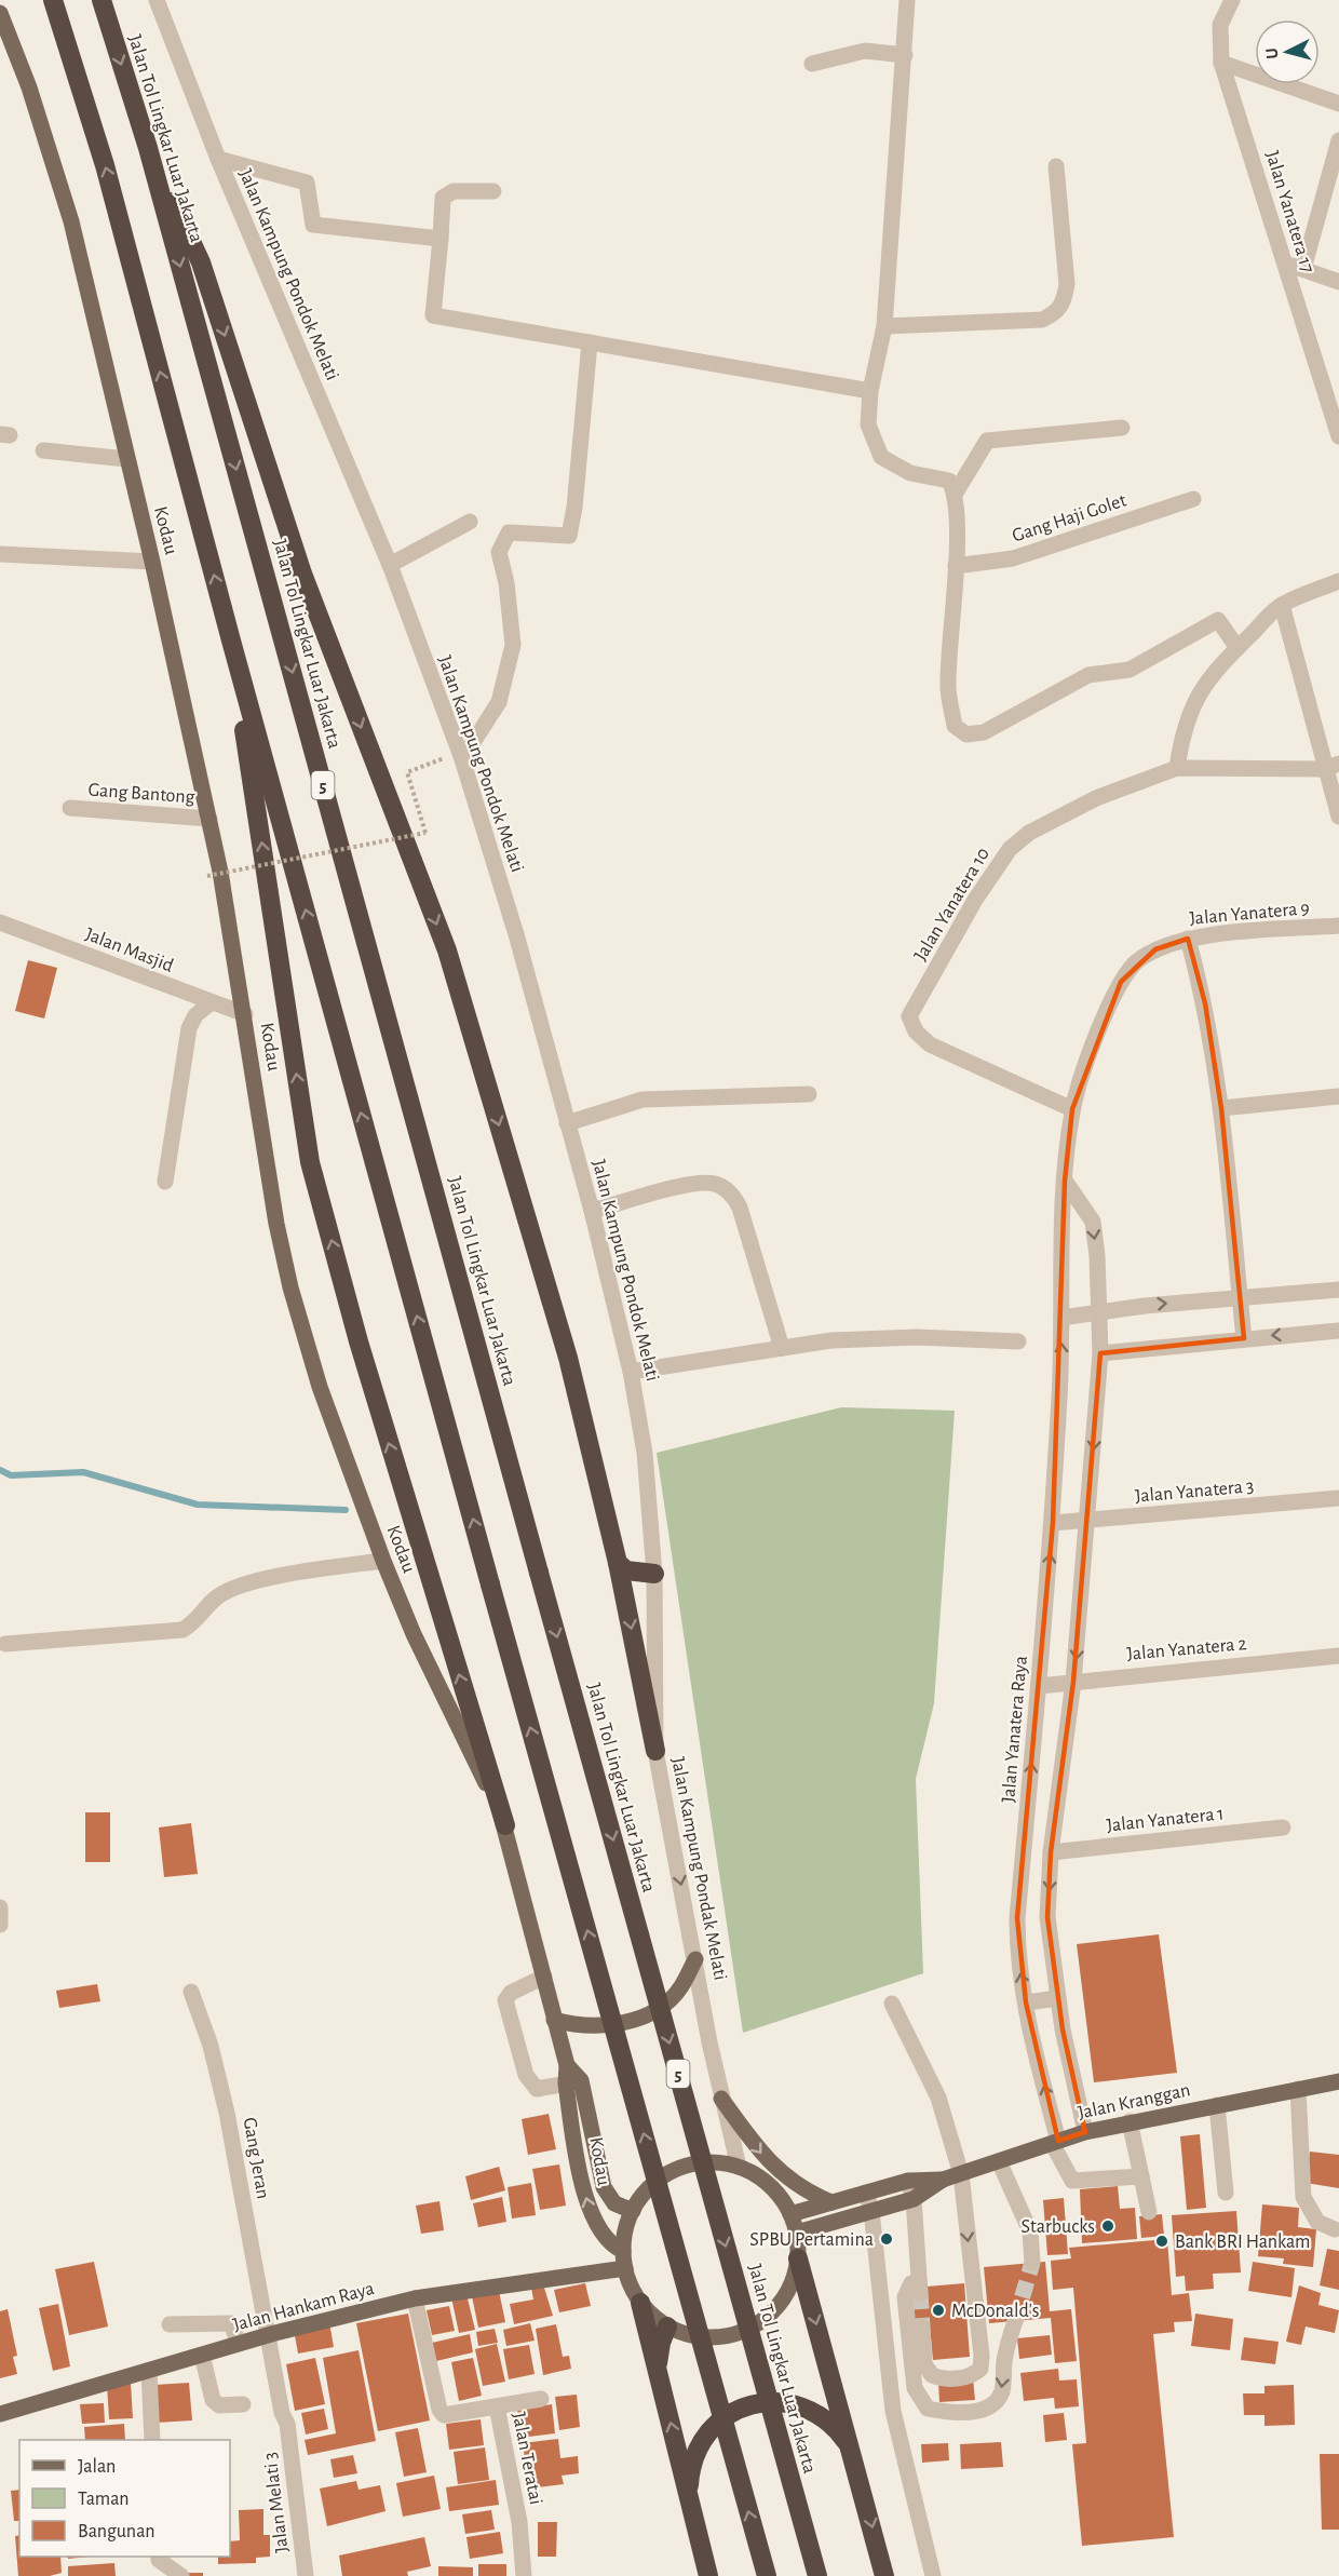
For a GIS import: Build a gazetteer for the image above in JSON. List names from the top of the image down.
{
  "streets": {
    "highway": ["Jalan Tol Lingkar Luar Jakarta", "5"],
    "main road": ["Kodau", "Jalan Kranggan", "Jalan Hankam Raya"],
    "street": [
      "Jalan Yanatera 17",
      "Jalan Kampung Pondok Melati",
      "Gang Haji Golet",
      "Gang Bantong",
      "Jalan Yanatera 10",
      "Jalan Yanatera 9",
      "Jalan Masjid",
      "Jalan Yanatera 3",
      "Jalan Yanatera 2",
      "Jalan Yanatera Raya",
      "Jalan Yanatera 1",
      "Jalan Kampung Pondak Melati",
      "Gang Jeran",
      "Jalan Teratai",
      "Jalan Melati 3"
    ]
  },
  "crossings": [
    ["Jalan Kampung Pondok Melati", "Jalan Kampung Pondak Melati"],
    ["Kodau", "Gang Bantong"],
    ["Kodau", "Jalan Masjid"],
    ["Kodau", "Jalan Kampung Pondak Melati"],
    ["Kodau", "Jalan Kranggan"],
    ["Kodau", "Jalan Hankam Raya"],
    ["Jalan Yanatera 10", "Jalan Yanatera 9"],
    ["Jalan Yanatera 10", "Jalan Yanatera Raya"],
    ["Jalan Yanatera 9", "Jalan Yanatera Raya"],
    ["Jalan Yanatera 3", "Jalan Yanatera Raya"],
    ["Jalan Yanatera 2", "Jalan Yanatera Raya"],
    ["Jalan Yanatera Raya", "Jalan Kranggan"],
    ["Jalan Kampung Pondak Melati", "Jalan Kranggan"],
    ["Jalan Kampung Pondak Melati", "Jalan Hankam Raya"],
    ["Jalan Kranggan", "Jalan Hankam Raya"],
    ["Gang Jeran", "Jalan Hankam Raya"],
    ["Gang Jeran", "Jalan Melati 3"],
    ["Jalan Hankam Raya", "Jalan Teratai"],
    ["Jalan Hankam Raya", "Jalan Melati 3"]
  ],
  "one_way": ["Jalan Kampung Pondak Melati"],
  "places": [
    "Starbucks",
    "SPBU Pertamina",
    "Bank BRI Hankam",
    "McDonald's"
  ],
  "legend": ["Jalan", "Taman", "Bangunan"],
  "north": "left"
}
